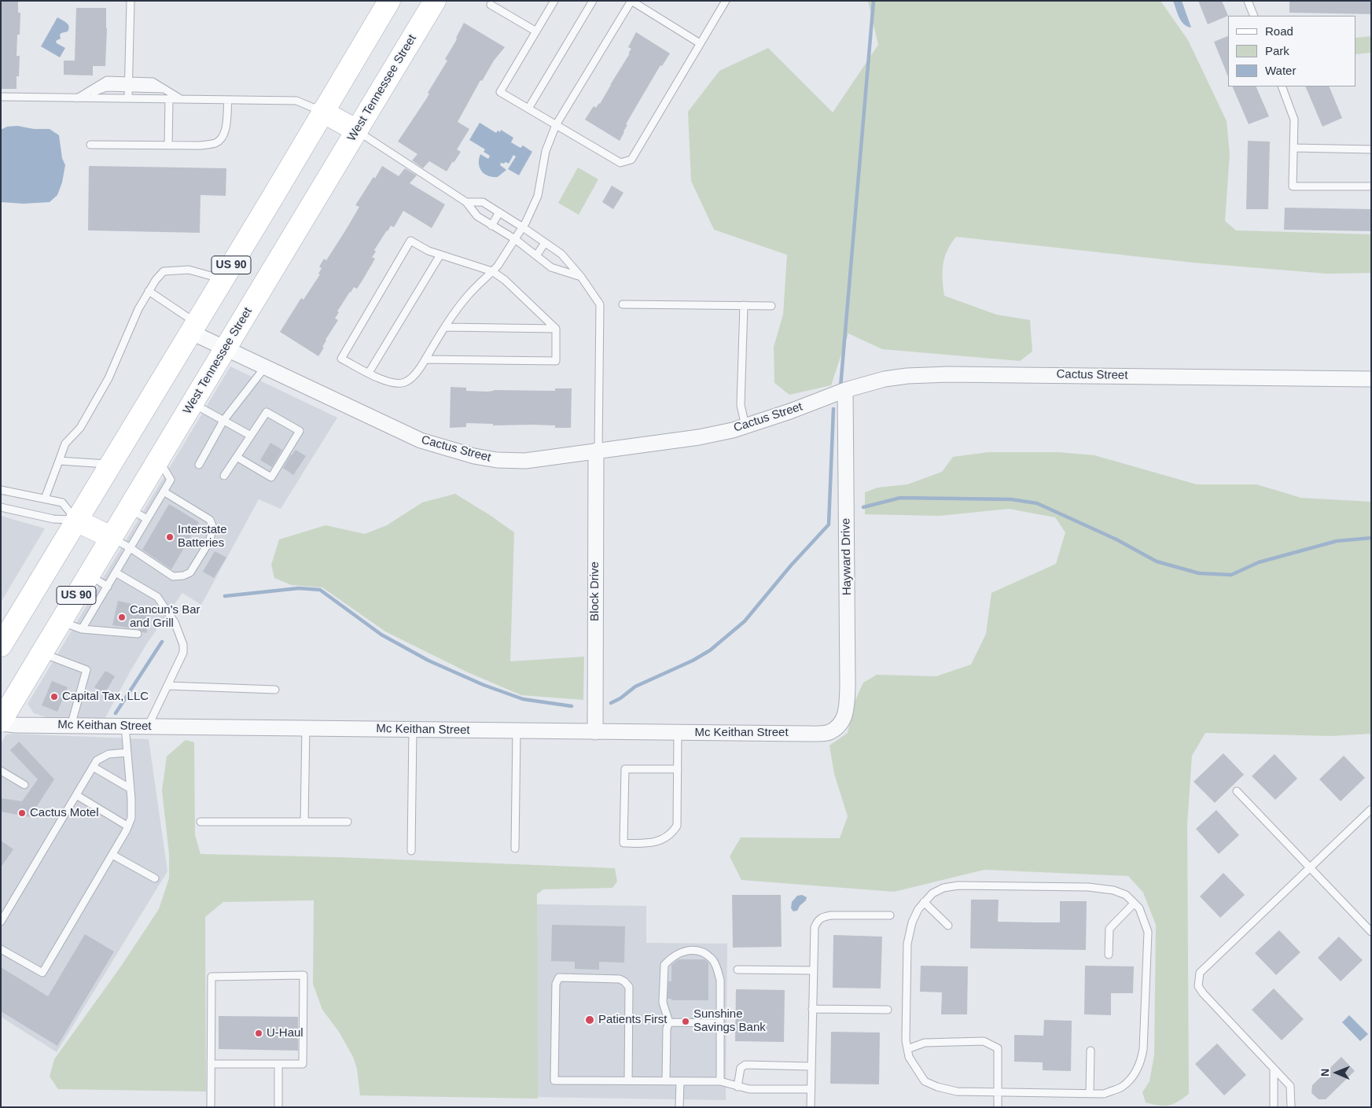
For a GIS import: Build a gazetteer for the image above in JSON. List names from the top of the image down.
{
  "streets": {
    "main road": ["West Tennessee Street", "US 90"],
    "street": [
      "Cactus Street",
      "Hayward Drive",
      "Block Drive",
      "Mc Keithan Street"
    ]
  },
  "crossings": [
    ["West Tennessee Street", "Cactus Street"],
    ["West Tennessee Street", "Mc Keithan Street"],
    ["US 90", "Cactus Street"],
    ["Cactus Street", "Hayward Drive"],
    ["Cactus Street", "Block Drive"],
    ["Hayward Drive", "Mc Keithan Street"],
    ["Block Drive", "Mc Keithan Street"]
  ],
  "places": [
    "Interstate Batteries",
    "Cancun's Bar and Grill",
    "Capital Tax, LLC",
    "Cactus Motel",
    "Patients First",
    "Sunshine Savings Bank",
    "U-Haul"
  ],
  "legend": ["Road", "Park", "Water"],
  "north": "left"
}
